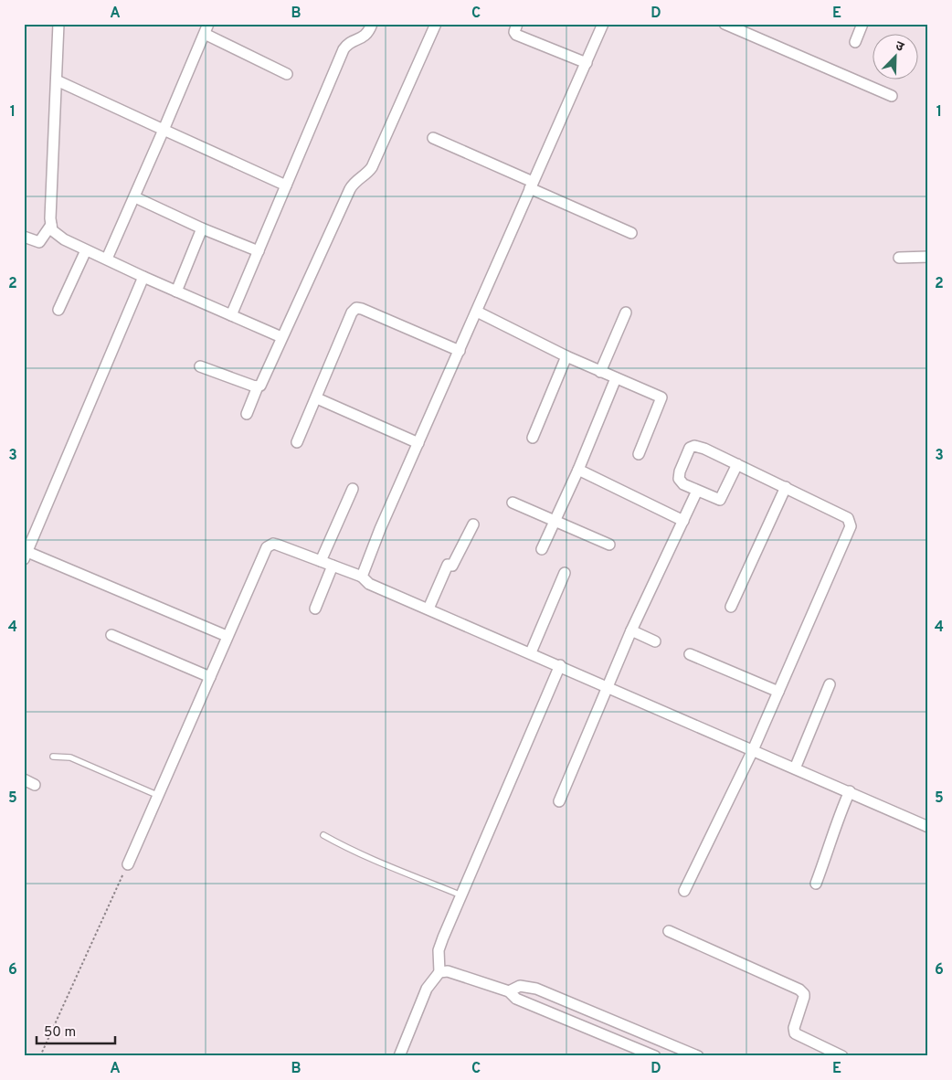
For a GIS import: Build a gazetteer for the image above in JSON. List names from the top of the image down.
{
  "scale_bar": "50 m",
  "north": "top right",
  "grid": {
    "columns": [
      "A",
      "B",
      "C",
      "D",
      "E"
    ],
    "rows": [
      "1",
      "2",
      "3",
      "4",
      "5",
      "6"
    ]
  }
}
